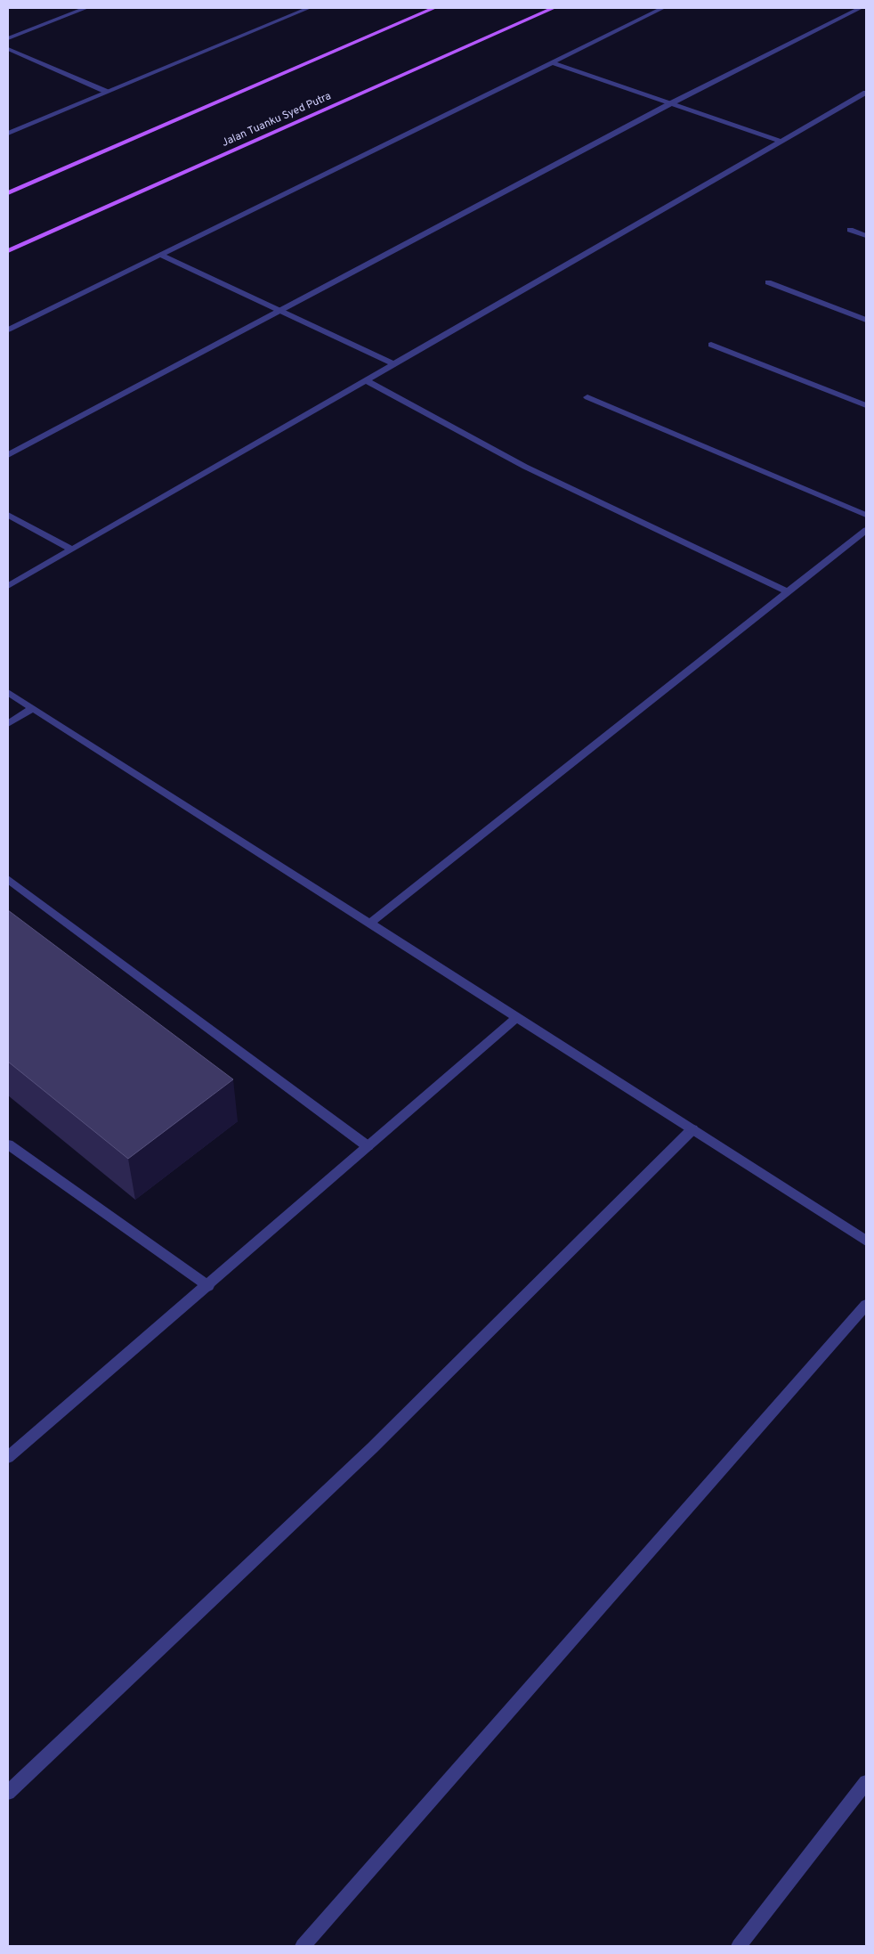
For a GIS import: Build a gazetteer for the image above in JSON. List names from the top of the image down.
{
  "streets": {
    "main road": ["Jalan Tuanku Syed Putra"]
  }
}
